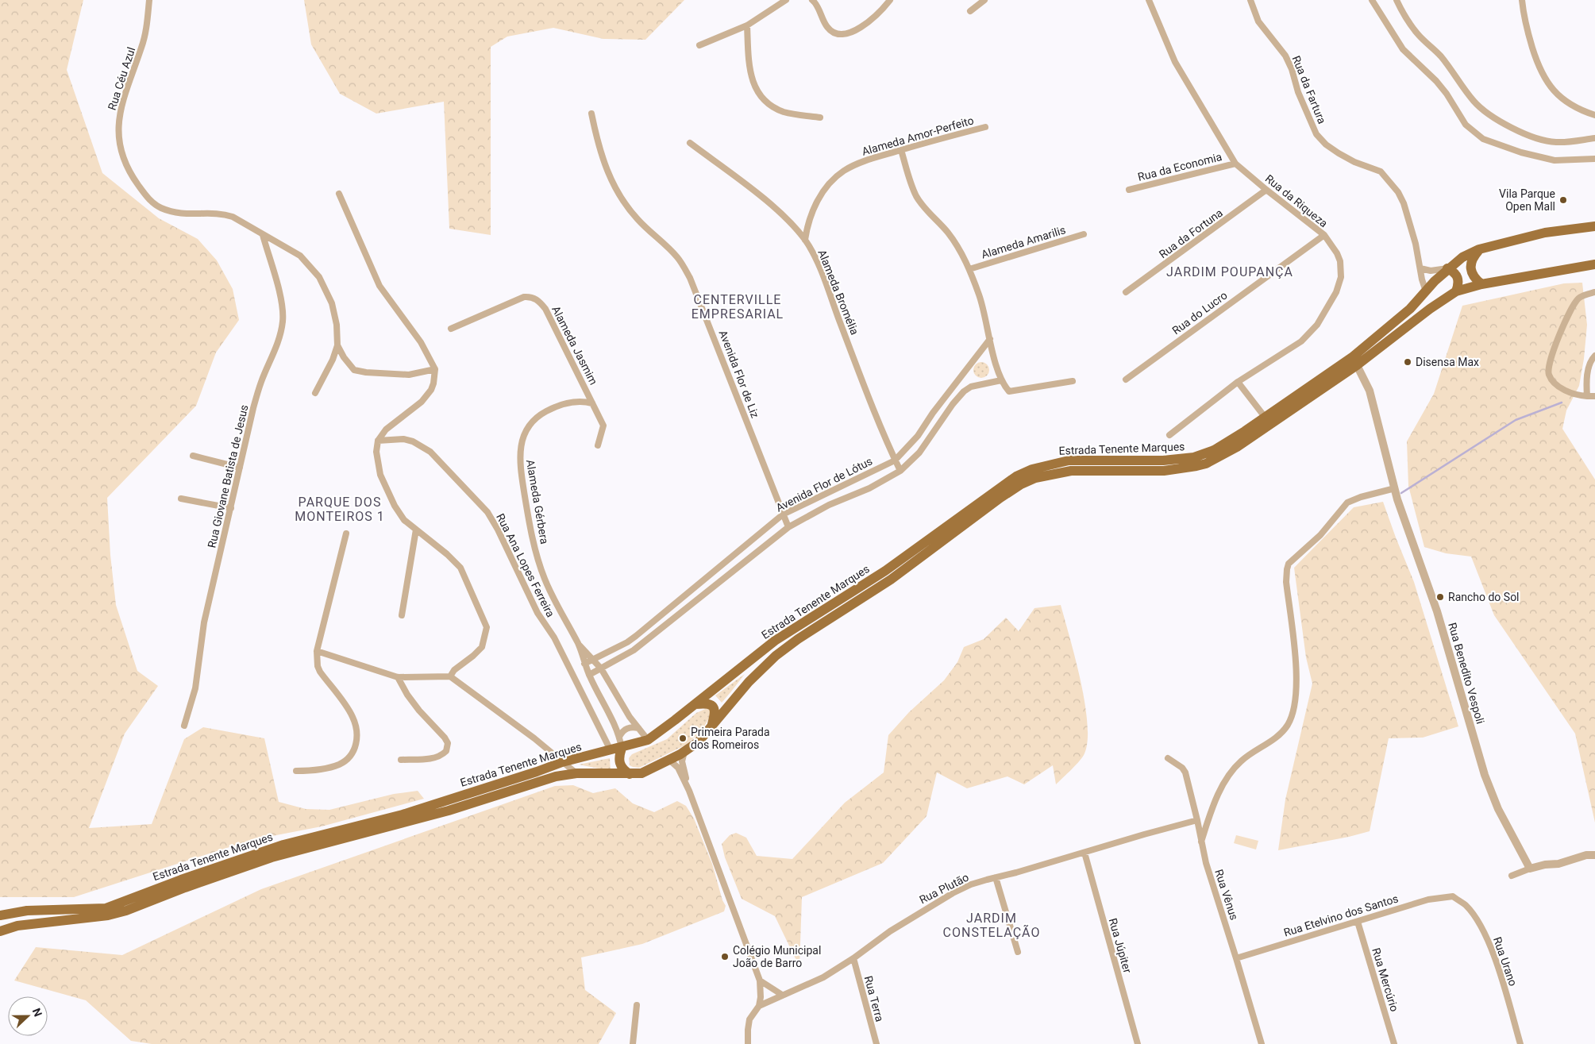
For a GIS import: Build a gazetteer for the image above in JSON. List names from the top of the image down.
{
  "streets": {
    "main road": ["Estrada Tenente Marques"],
    "street": [
      "Rua Céu Azul",
      "Rua da Fartura",
      "Alameda Amor-Perfeito",
      "Rua da Economia",
      "Rua da Riqueza",
      "Rua da Fortuna",
      "Alameda Amarilis",
      "Alameda Bromélia",
      "Rua do Lucro",
      "Alameda Jasmim",
      "Avenida Flor de Liz",
      "Rua Giovane Batista de Jesus",
      "Avenida Flor de Lótus",
      "Alameda Gérbera",
      "Rua Ana Lopes Ferreira",
      "Rua Benedito Vespoli",
      "Rua Plutão",
      "Rua Vênus",
      "Rua Etelvino dos Santos",
      "Rua Júpiter",
      "Rua Urano",
      "Rua Mercúrio",
      "Rua Terra"
    ]
  },
  "crossings": [
    ["Rua Céu Azul", "Rua Giovane Batista de Jesus"],
    ["Rua da Fartura", "Estrada Tenente Marques"],
    ["Alameda Amor-Perfeito", "Alameda Bromélia"],
    ["Rua da Economia", "Rua da Riqueza"],
    ["Rua da Riqueza", "Rua da Fortuna"],
    ["Rua da Riqueza", "Rua do Lucro"],
    ["Alameda Bromélia", "Avenida Flor de Lótus"],
    ["Alameda Jasmim", "Alameda Gérbera"],
    ["Avenida Flor de Liz", "Avenida Flor de Lótus"],
    ["Estrada Tenente Marques", "Alameda Gérbera"],
    ["Estrada Tenente Marques", "Rua Ana Lopes Ferreira"],
    ["Estrada Tenente Marques", "Rua Benedito Vespoli"],
    ["Avenida Flor de Lótus", "Alameda Gérbera"],
    ["Rua Plutão", "Rua Vênus"],
    ["Rua Plutão", "Rua Júpiter"],
    ["Rua Plutão", "Rua Terra"],
    ["Rua Vênus", "Rua Etelvino dos Santos"],
    ["Rua Etelvino dos Santos", "Rua Urano"],
    ["Rua Etelvino dos Santos", "Rua Mercúrio"]
  ],
  "districts": [
    "JARDIM POUPANÇA",
    "CENTERVILLE EMPRESARIAL",
    "PARQUE DOS MONTEIROS 1",
    "JARDIM CONSTELAÇÃO"
  ],
  "places": [
    "Vila Parque Open Mall",
    "Disensa Max",
    "Rancho do Sol",
    "Primeira Parada dos Romeiros",
    "Colégio Municipal João de Barro"
  ],
  "north": "right"
}
